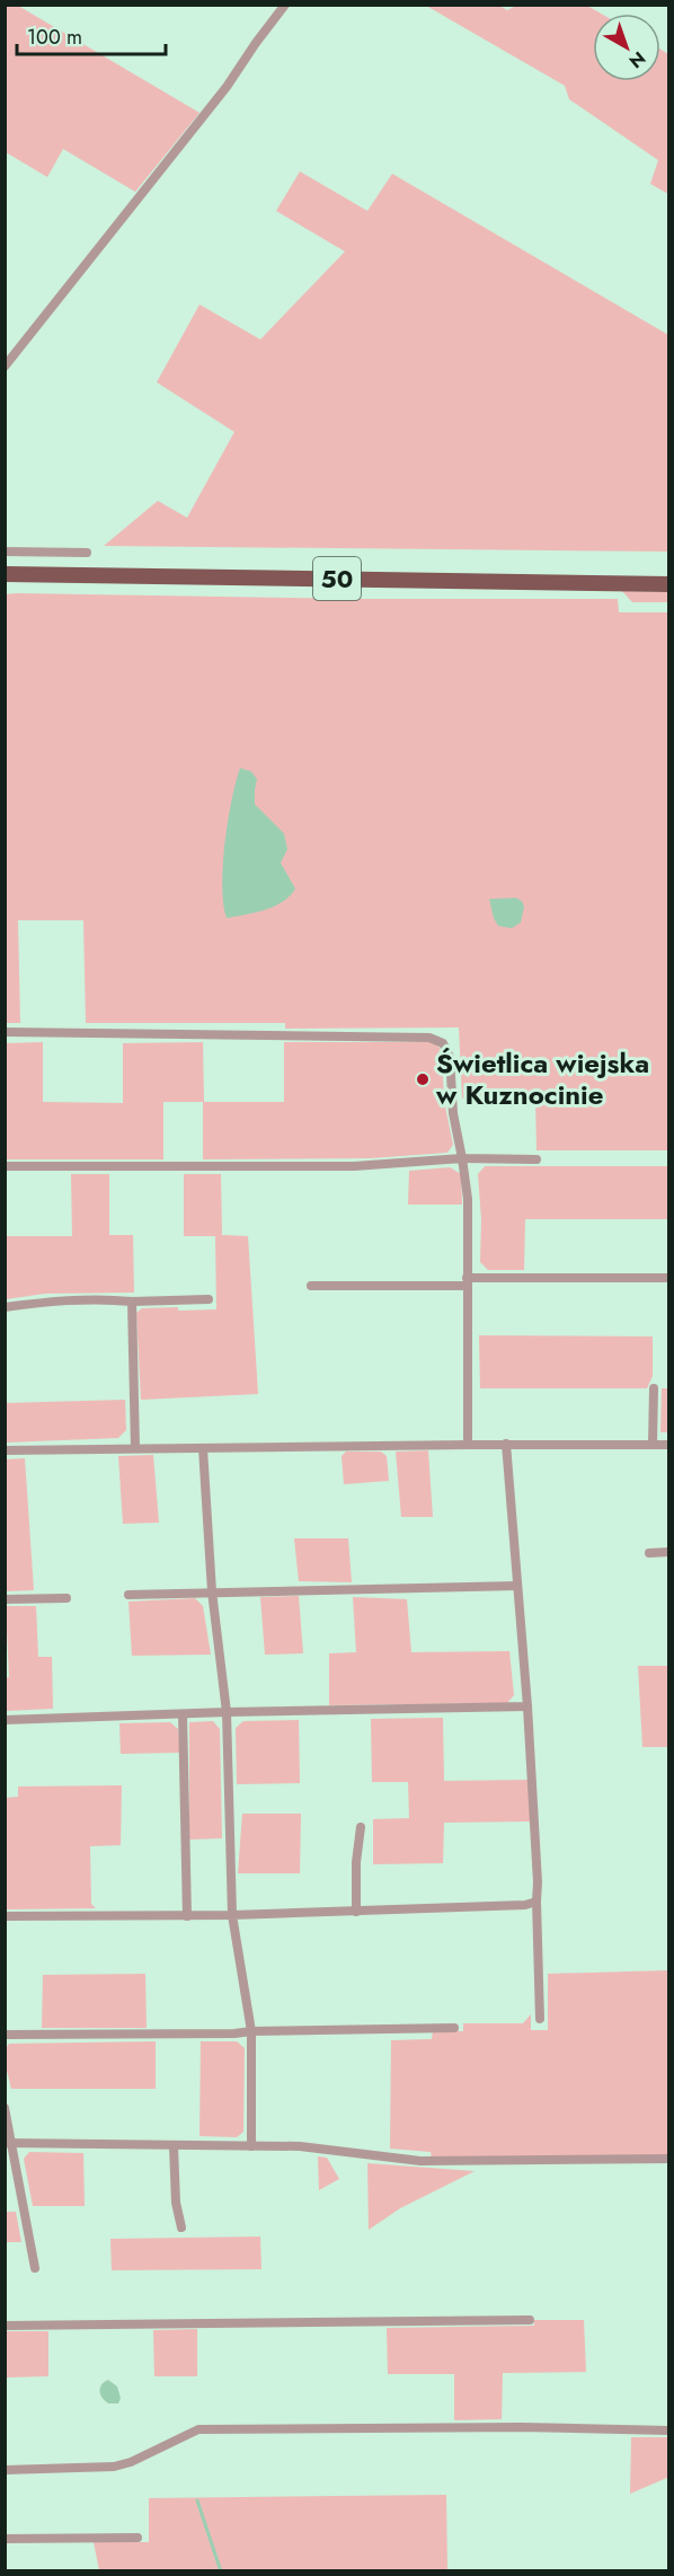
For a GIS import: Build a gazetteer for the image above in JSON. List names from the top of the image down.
{
  "streets": {
    "main road": ["50"]
  },
  "places": ["Świetlica wiejska w Kuznocinie"],
  "scale_bar": "100 m",
  "north": "bottom right"
}
